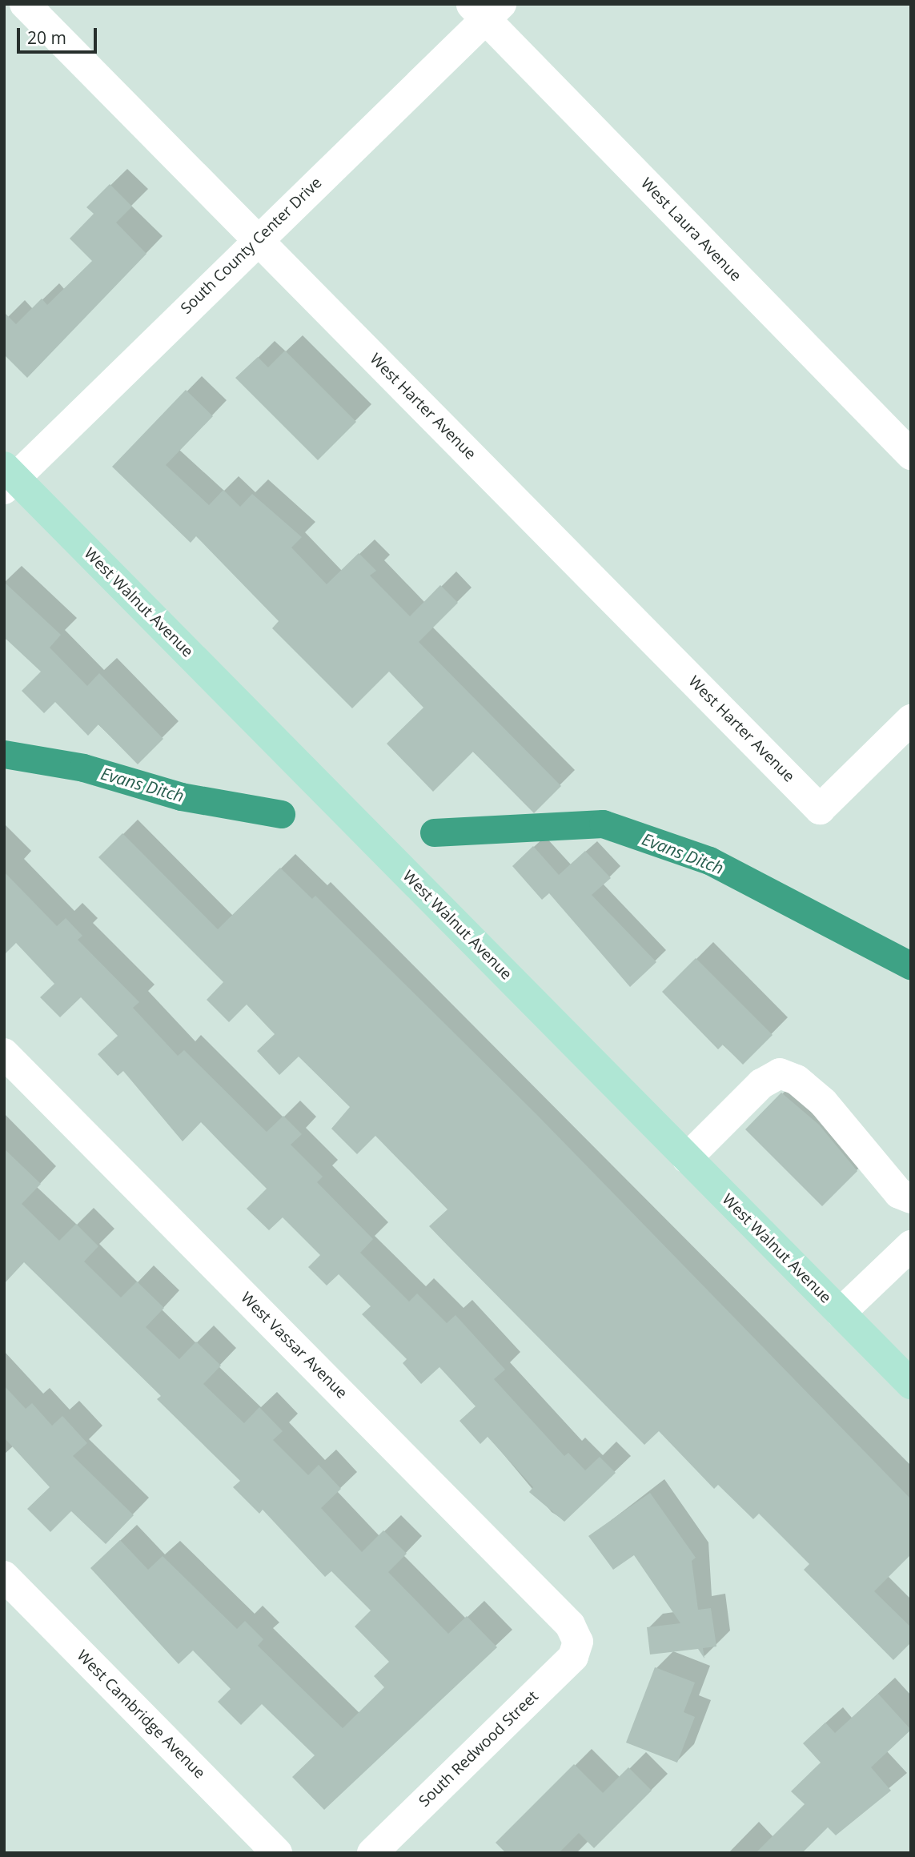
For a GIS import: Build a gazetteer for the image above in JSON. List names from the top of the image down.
{
  "streets": {
    "main road": ["West Walnut Avenue"],
    "street": [
      "West Laura Avenue",
      "South County Center Drive",
      "West Harter Avenue",
      "West Vassar Avenue",
      "West Cambridge Avenue",
      "South Redwood Street"
    ]
  },
  "crossings": [
    ["West Laura Avenue", "South County Center Drive"],
    ["South County Center Drive", "West Harter Avenue"],
    ["South County Center Drive", "West Walnut Avenue"],
    ["West Vassar Avenue", "South Redwood Street"]
  ],
  "water": ["Evans Ditch"],
  "scale_bar": "20 m"
}
